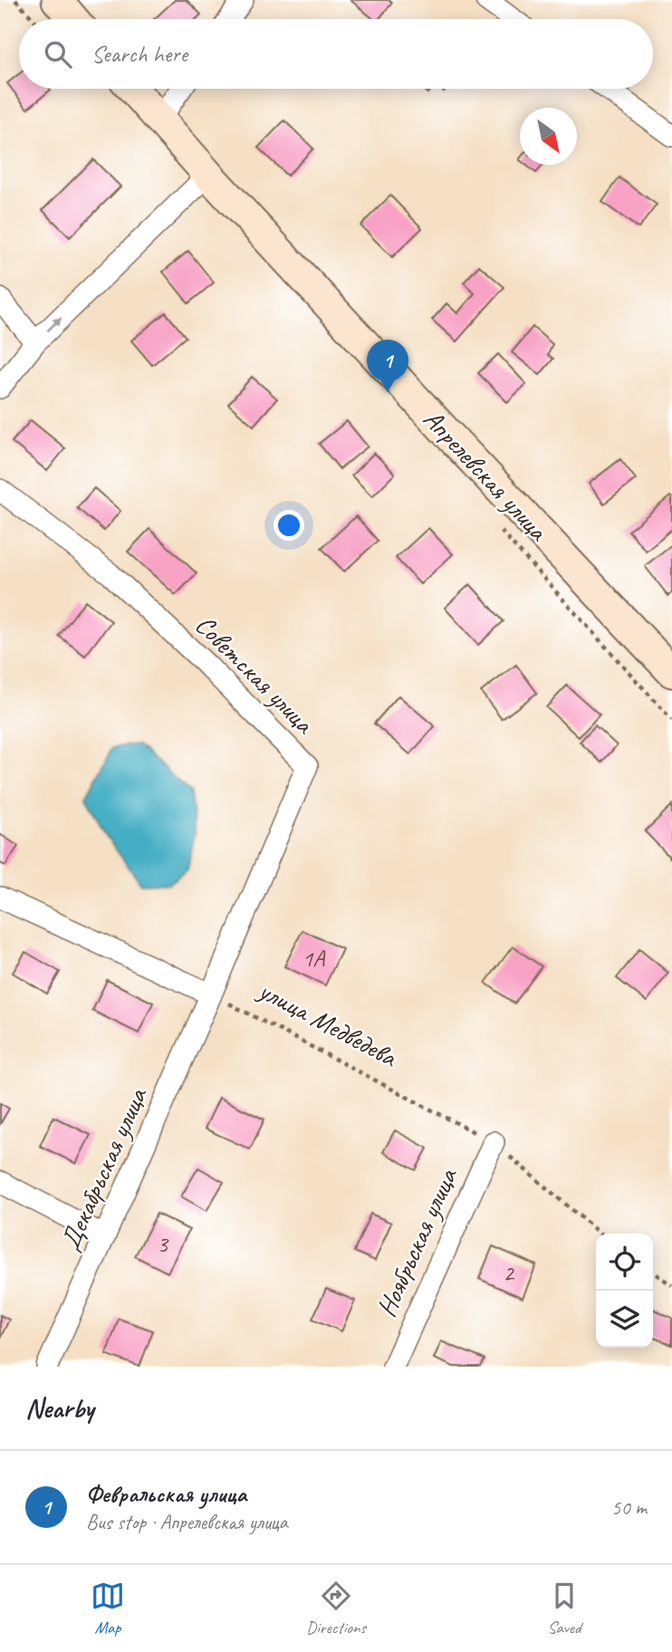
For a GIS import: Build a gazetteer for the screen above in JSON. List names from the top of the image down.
{
  "streets": {
    "street": [
      "Апрелевская улица",
      "Советская улица",
      "Декабрьская улица",
      "Ноябрьская улица"
    ],
    "path": ["улица Медведева"]
  },
  "crossings": [
    ["Советская улица", "улица Медведева"],
    ["Советская улица", "Декабрьская улица"],
    ["улица Медведева", "Декабрьская улица"],
    ["улица Медведева", "Ноябрьская улица"]
  ],
  "house_numbers": ["1А", "3", "2"],
  "north": "bottom right",
  "page": {
    "search": "Search here",
    "pins": "1",
    "heading": "Nearby",
    "list": [
      {
        "mark": "1",
        "name": "Февральская улица",
        "note": "Bus stop · Апрелевская улица",
        "value": "50 m"
      }
    ],
    "nav": ["Map", "Directions", "Saved"]
  }
}
